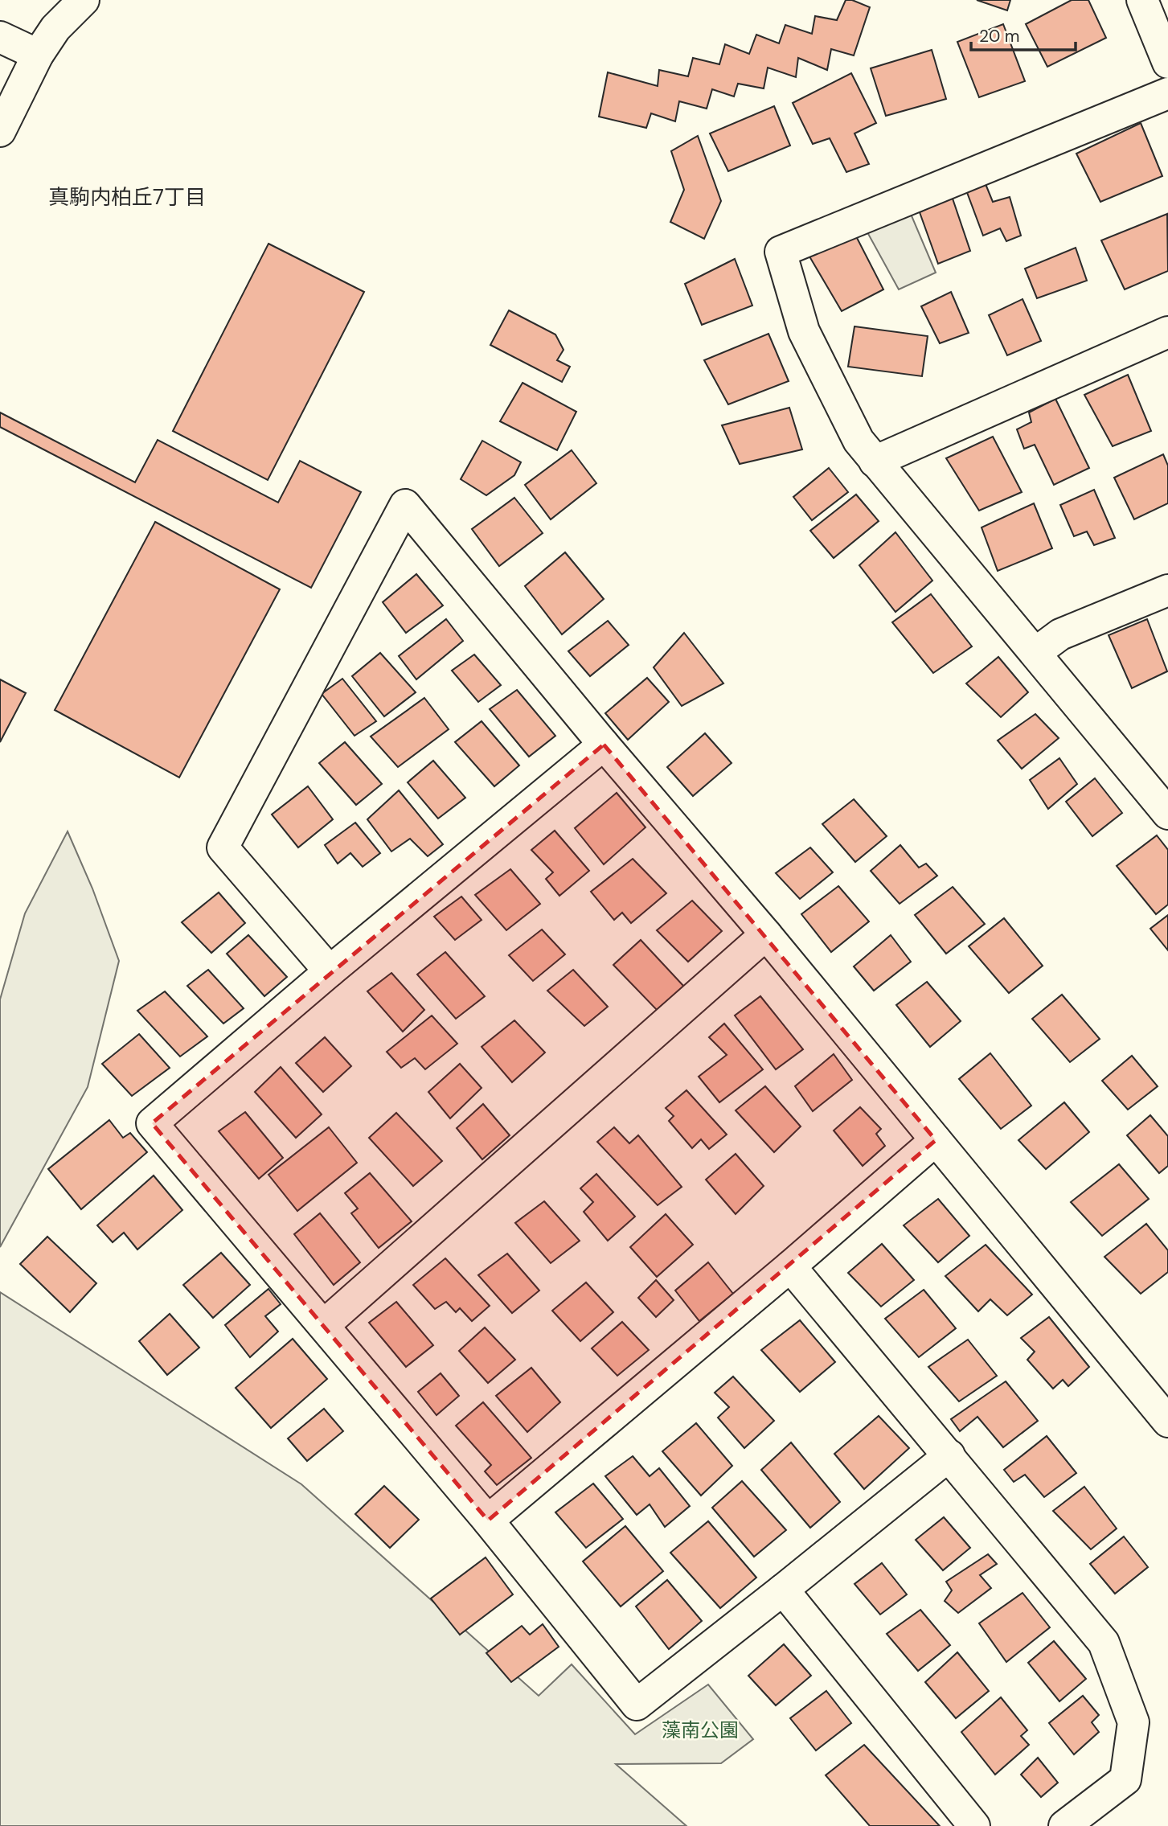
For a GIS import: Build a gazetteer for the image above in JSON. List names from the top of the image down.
{
  "districts": ["真駒内柏丘7丁目"],
  "parks": ["藻南公園"],
  "scale_bar": "20 m"
}
